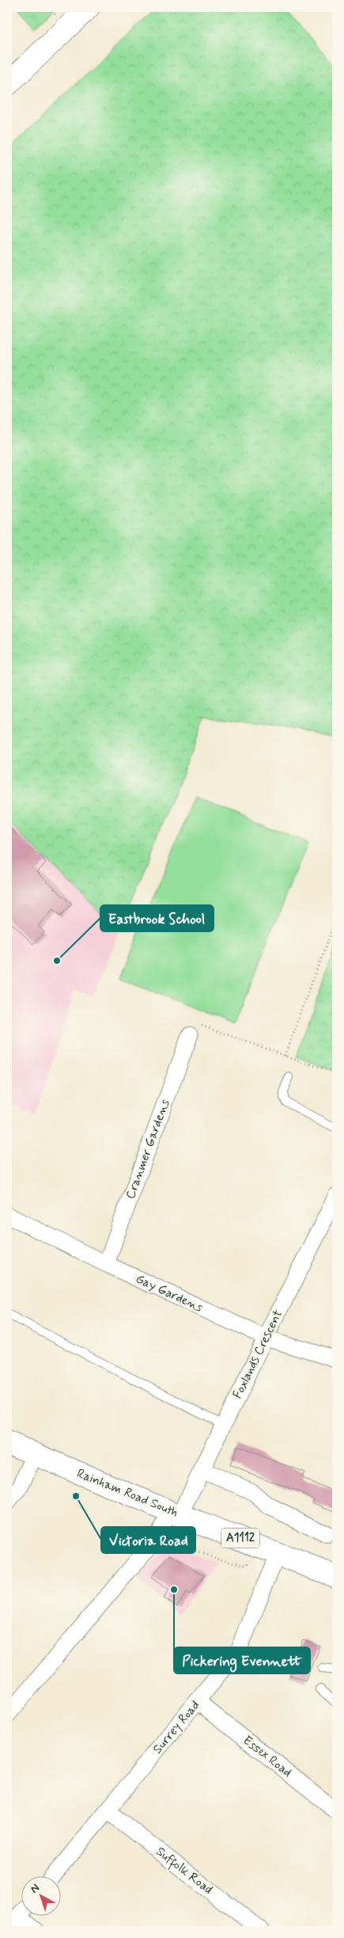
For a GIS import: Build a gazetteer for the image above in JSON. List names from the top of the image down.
{
  "streets": {
    "main road": ["Rainham Road South", "A1112"],
    "street": [
      "Cranmer Gardens",
      "Gay Gardens",
      "Foxlands Crescent",
      "Surrey Road",
      "Essex Road",
      "Suffolk Road"
    ]
  },
  "crossings": [
    ["Cranmer Gardens", "Gay Gardens"],
    ["Gay Gardens", "Foxlands Crescent"],
    ["Foxlands Crescent", "Rainham Road South"],
    ["Rainham Road South", "Surrey Road"],
    ["Surrey Road", "Essex Road"],
    ["Surrey Road", "Suffolk Road"]
  ],
  "places": ["Eastbrook School", "Victoria Road", "Pickering Evennett"],
  "north": "top left"
}
